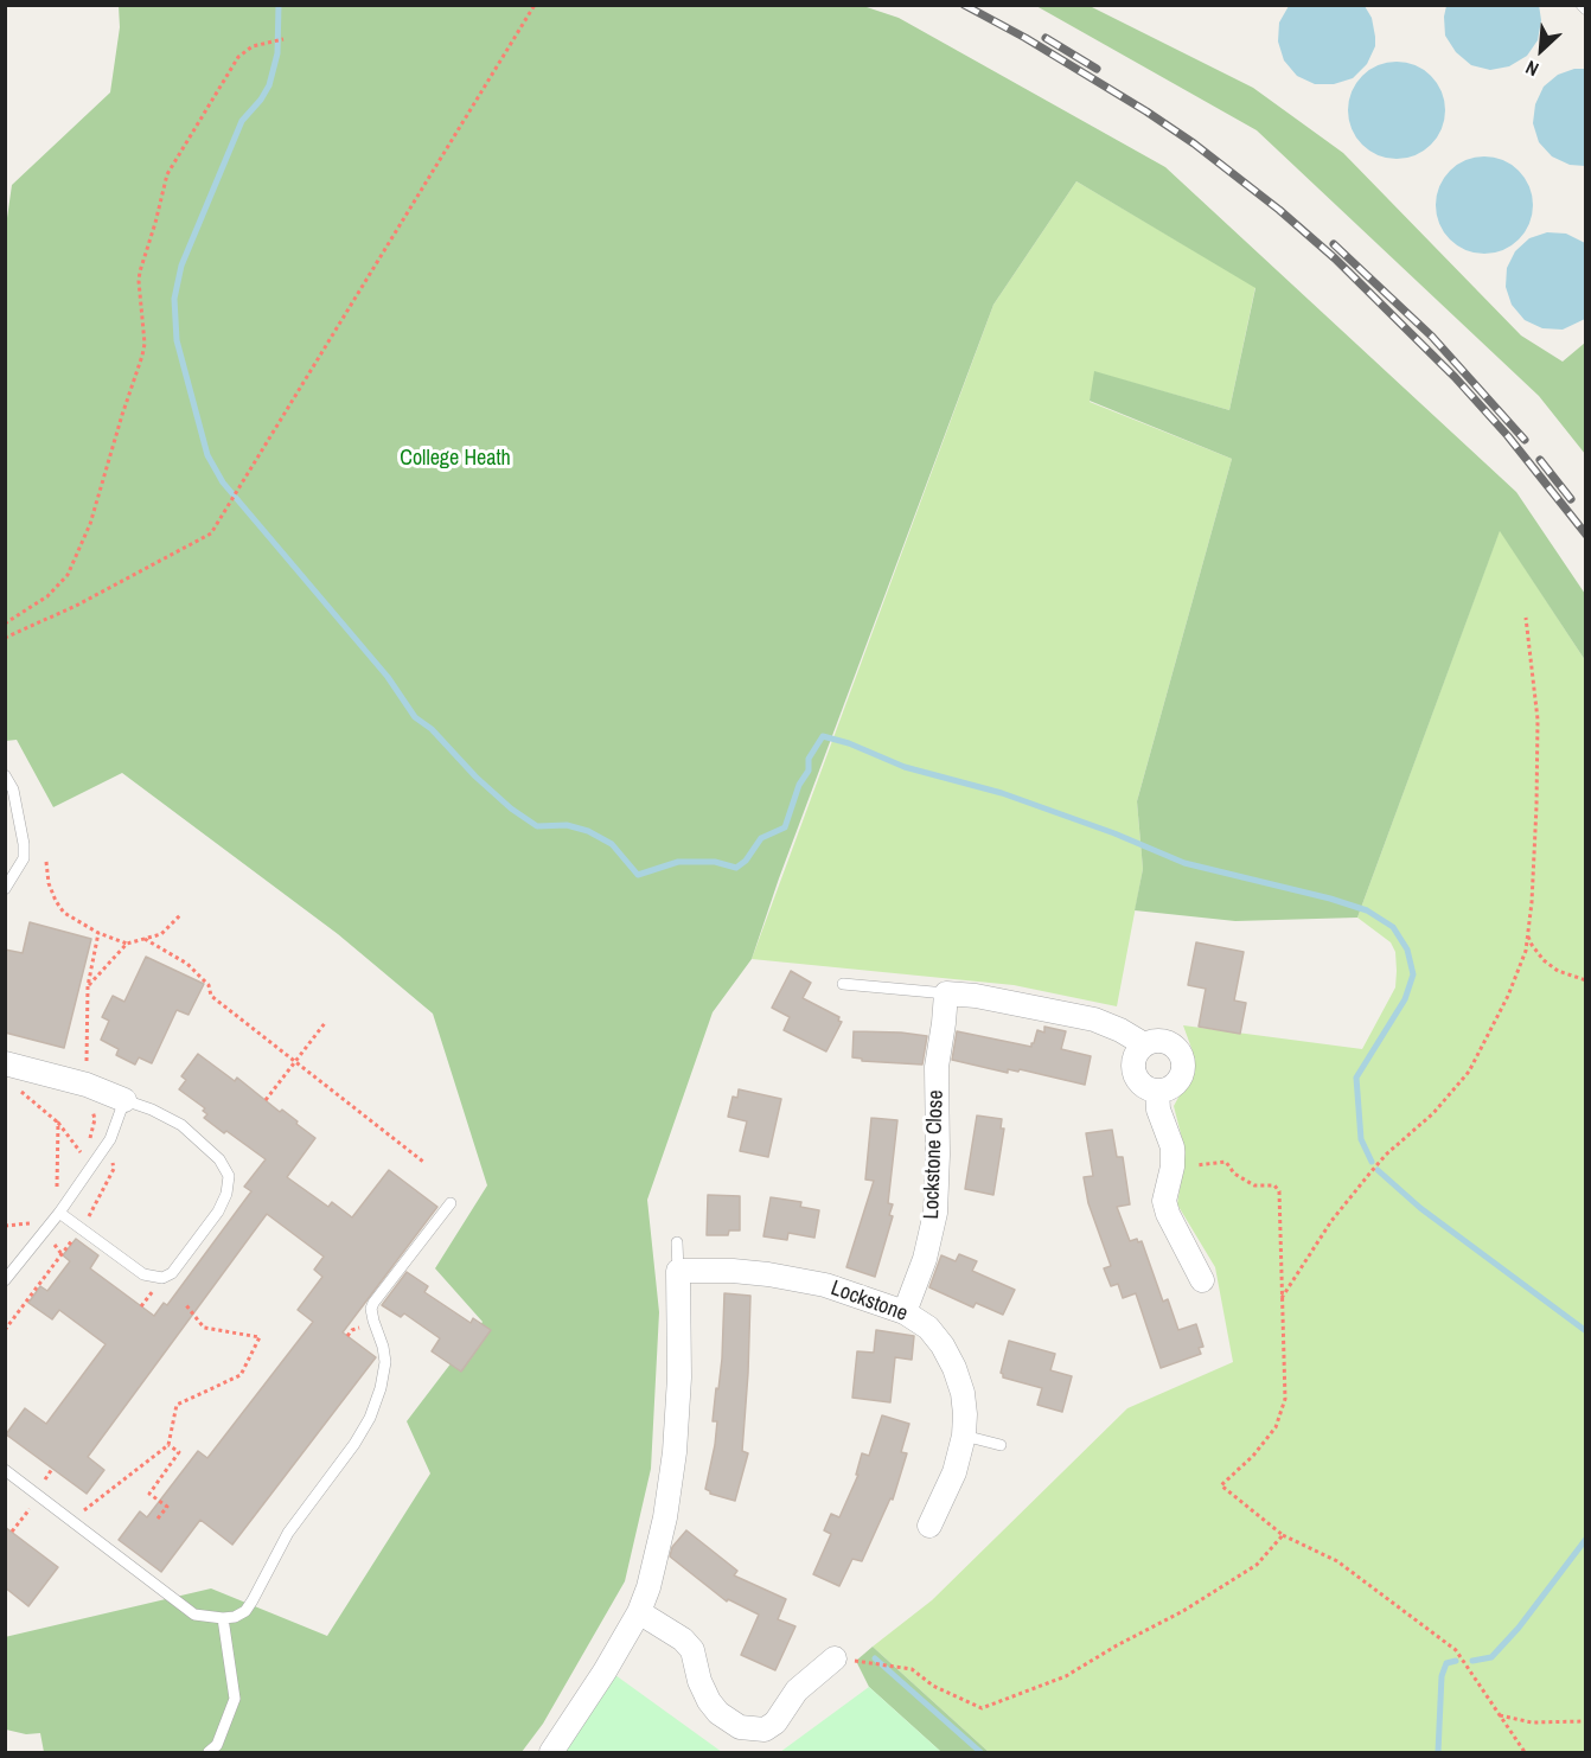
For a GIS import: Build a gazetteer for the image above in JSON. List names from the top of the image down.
{
  "streets": {
    "street": ["Lockstone Close", "Lockstone"]
  },
  "crossings": [
    ["Lockstone Close", "Lockstone"]
  ],
  "parks": ["College Heath"],
  "north": "bottom left"
}
